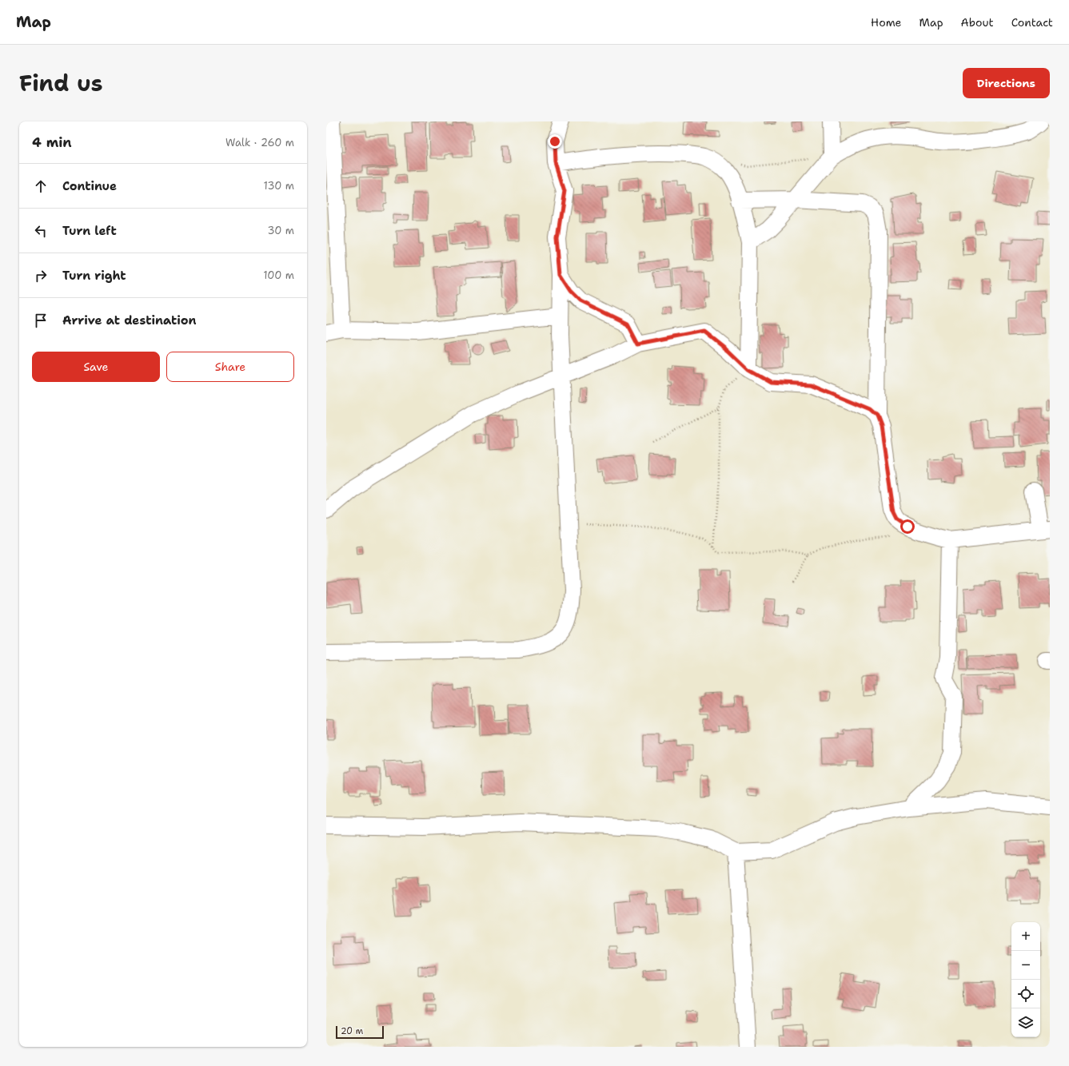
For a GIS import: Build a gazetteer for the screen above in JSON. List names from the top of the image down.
{
  "scale_bar": "20 m",
  "page": {
    "header": "Map",
    "nav": [
      "Home",
      "Map",
      "About",
      "Contact"
    ],
    "title": "Find us",
    "buttons": [
      "Directions",
      ["Save", "Share"]
    ],
    "heading": ["4 min", "Walk · 260 m"],
    "list": [
      ["Continue", "130 m"],
      ["Turn left", "30 m"],
      ["Turn right", "100 m"],
      "Arrive at destination"
    ],
    "map_buttons": ["+", "−"],
    "scale": "20 m"
  }
}
